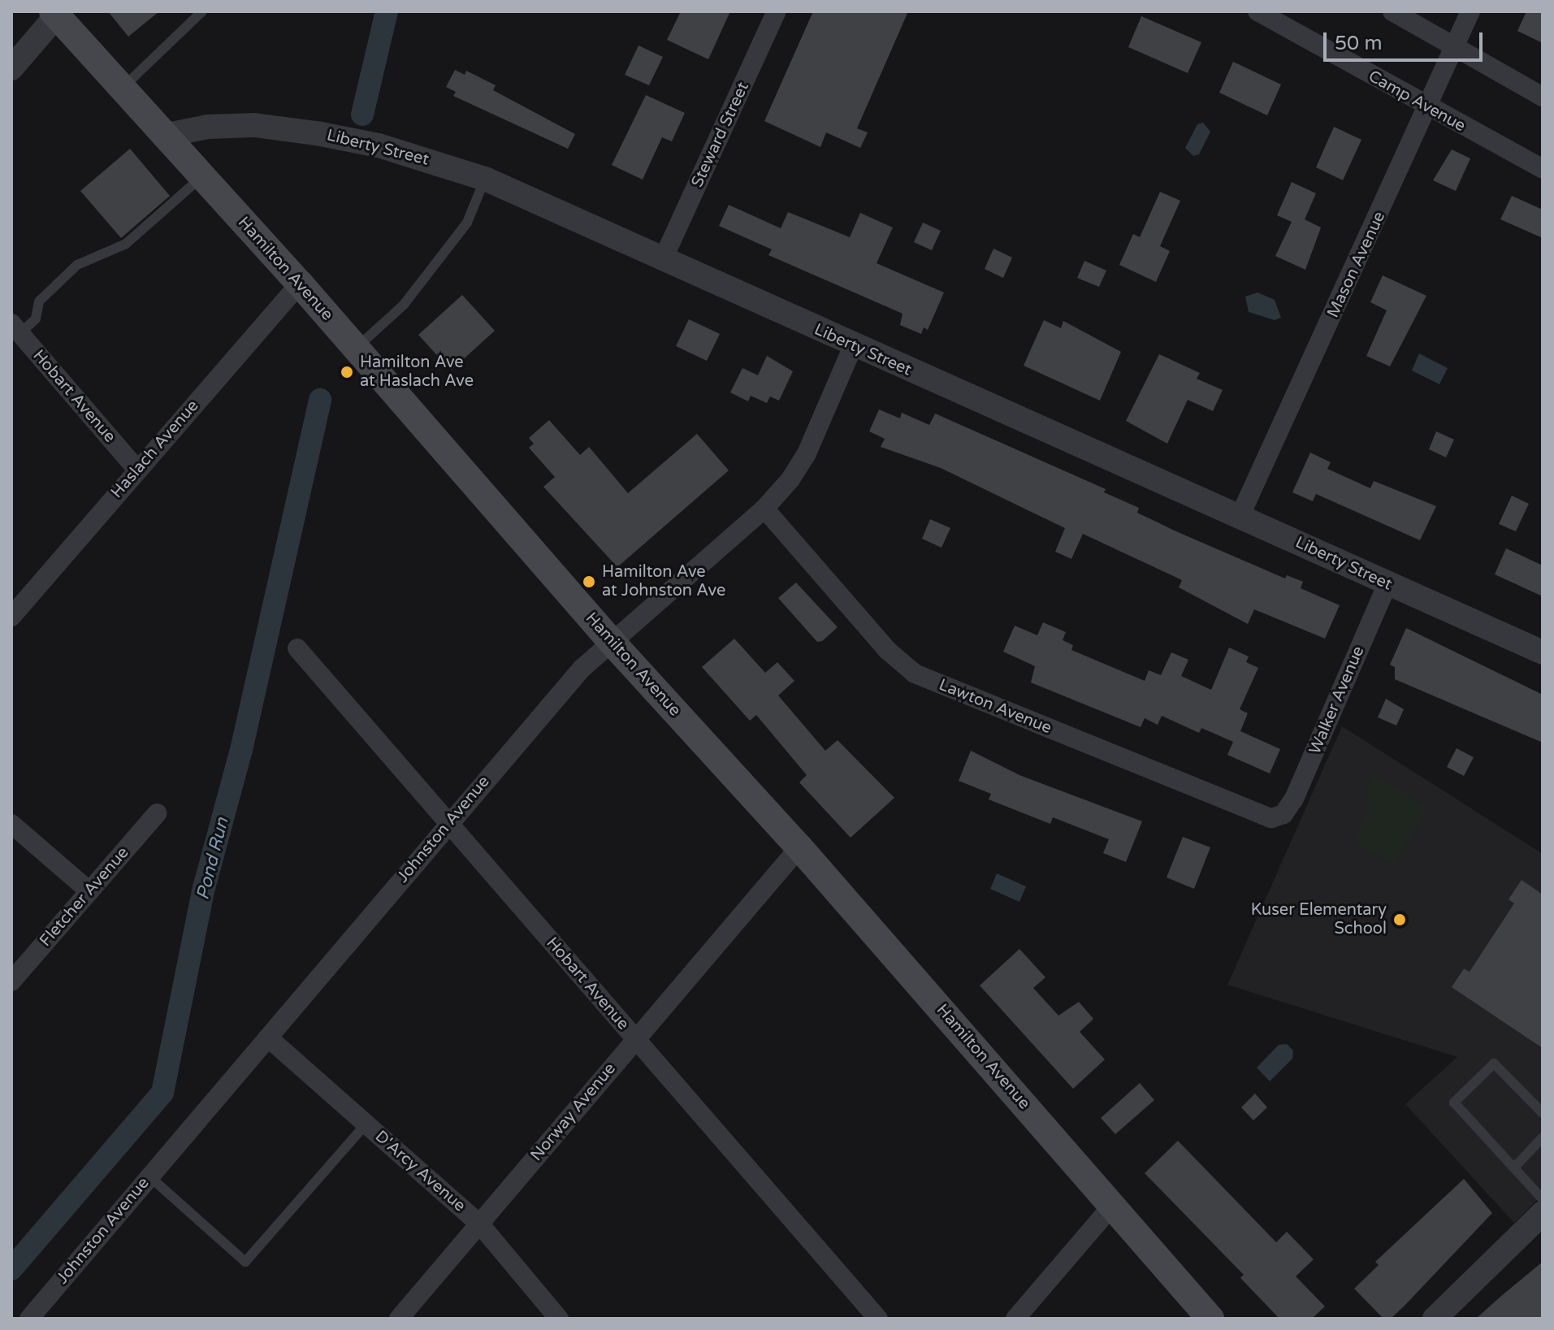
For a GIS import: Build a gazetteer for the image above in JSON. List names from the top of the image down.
{
  "streets": {
    "main road": ["Hamilton Avenue"],
    "street": [
      "Camp Avenue",
      "Steward Street",
      "Liberty Street",
      "Mason Avenue",
      "Hobart Avenue",
      "Haslach Avenue",
      "Walker Avenue",
      "Lawton Avenue",
      "Johnston Avenue",
      "Fletcher Avenue",
      "Norway Avenue",
      "D'Arcy Avenue"
    ]
  },
  "crossings": [
    ["Camp Avenue", "Mason Avenue"],
    ["Steward Street", "Liberty Street"],
    ["Liberty Street", "Mason Avenue"],
    ["Liberty Street", "Hamilton Avenue"],
    ["Liberty Street", "Walker Avenue"],
    ["Liberty Street", "Johnston Avenue"],
    ["Hamilton Avenue", "Haslach Avenue"],
    ["Hamilton Avenue", "Johnston Avenue"],
    ["Hamilton Avenue", "Norway Avenue"],
    ["Hobart Avenue", "Haslach Avenue"],
    ["Hobart Avenue", "Johnston Avenue"],
    ["Hobart Avenue", "Norway Avenue"],
    ["Walker Avenue", "Lawton Avenue"],
    ["Lawton Avenue", "Johnston Avenue"],
    ["Johnston Avenue", "D'Arcy Avenue"],
    ["Norway Avenue", "D'Arcy Avenue"]
  ],
  "water": ["Pond Run"],
  "places": ["Hamilton Ave at Haslach Ave", "Hamilton Ave at Johnston Ave", "Kuser Elementary School"],
  "scale_bar": "50 m"
}
